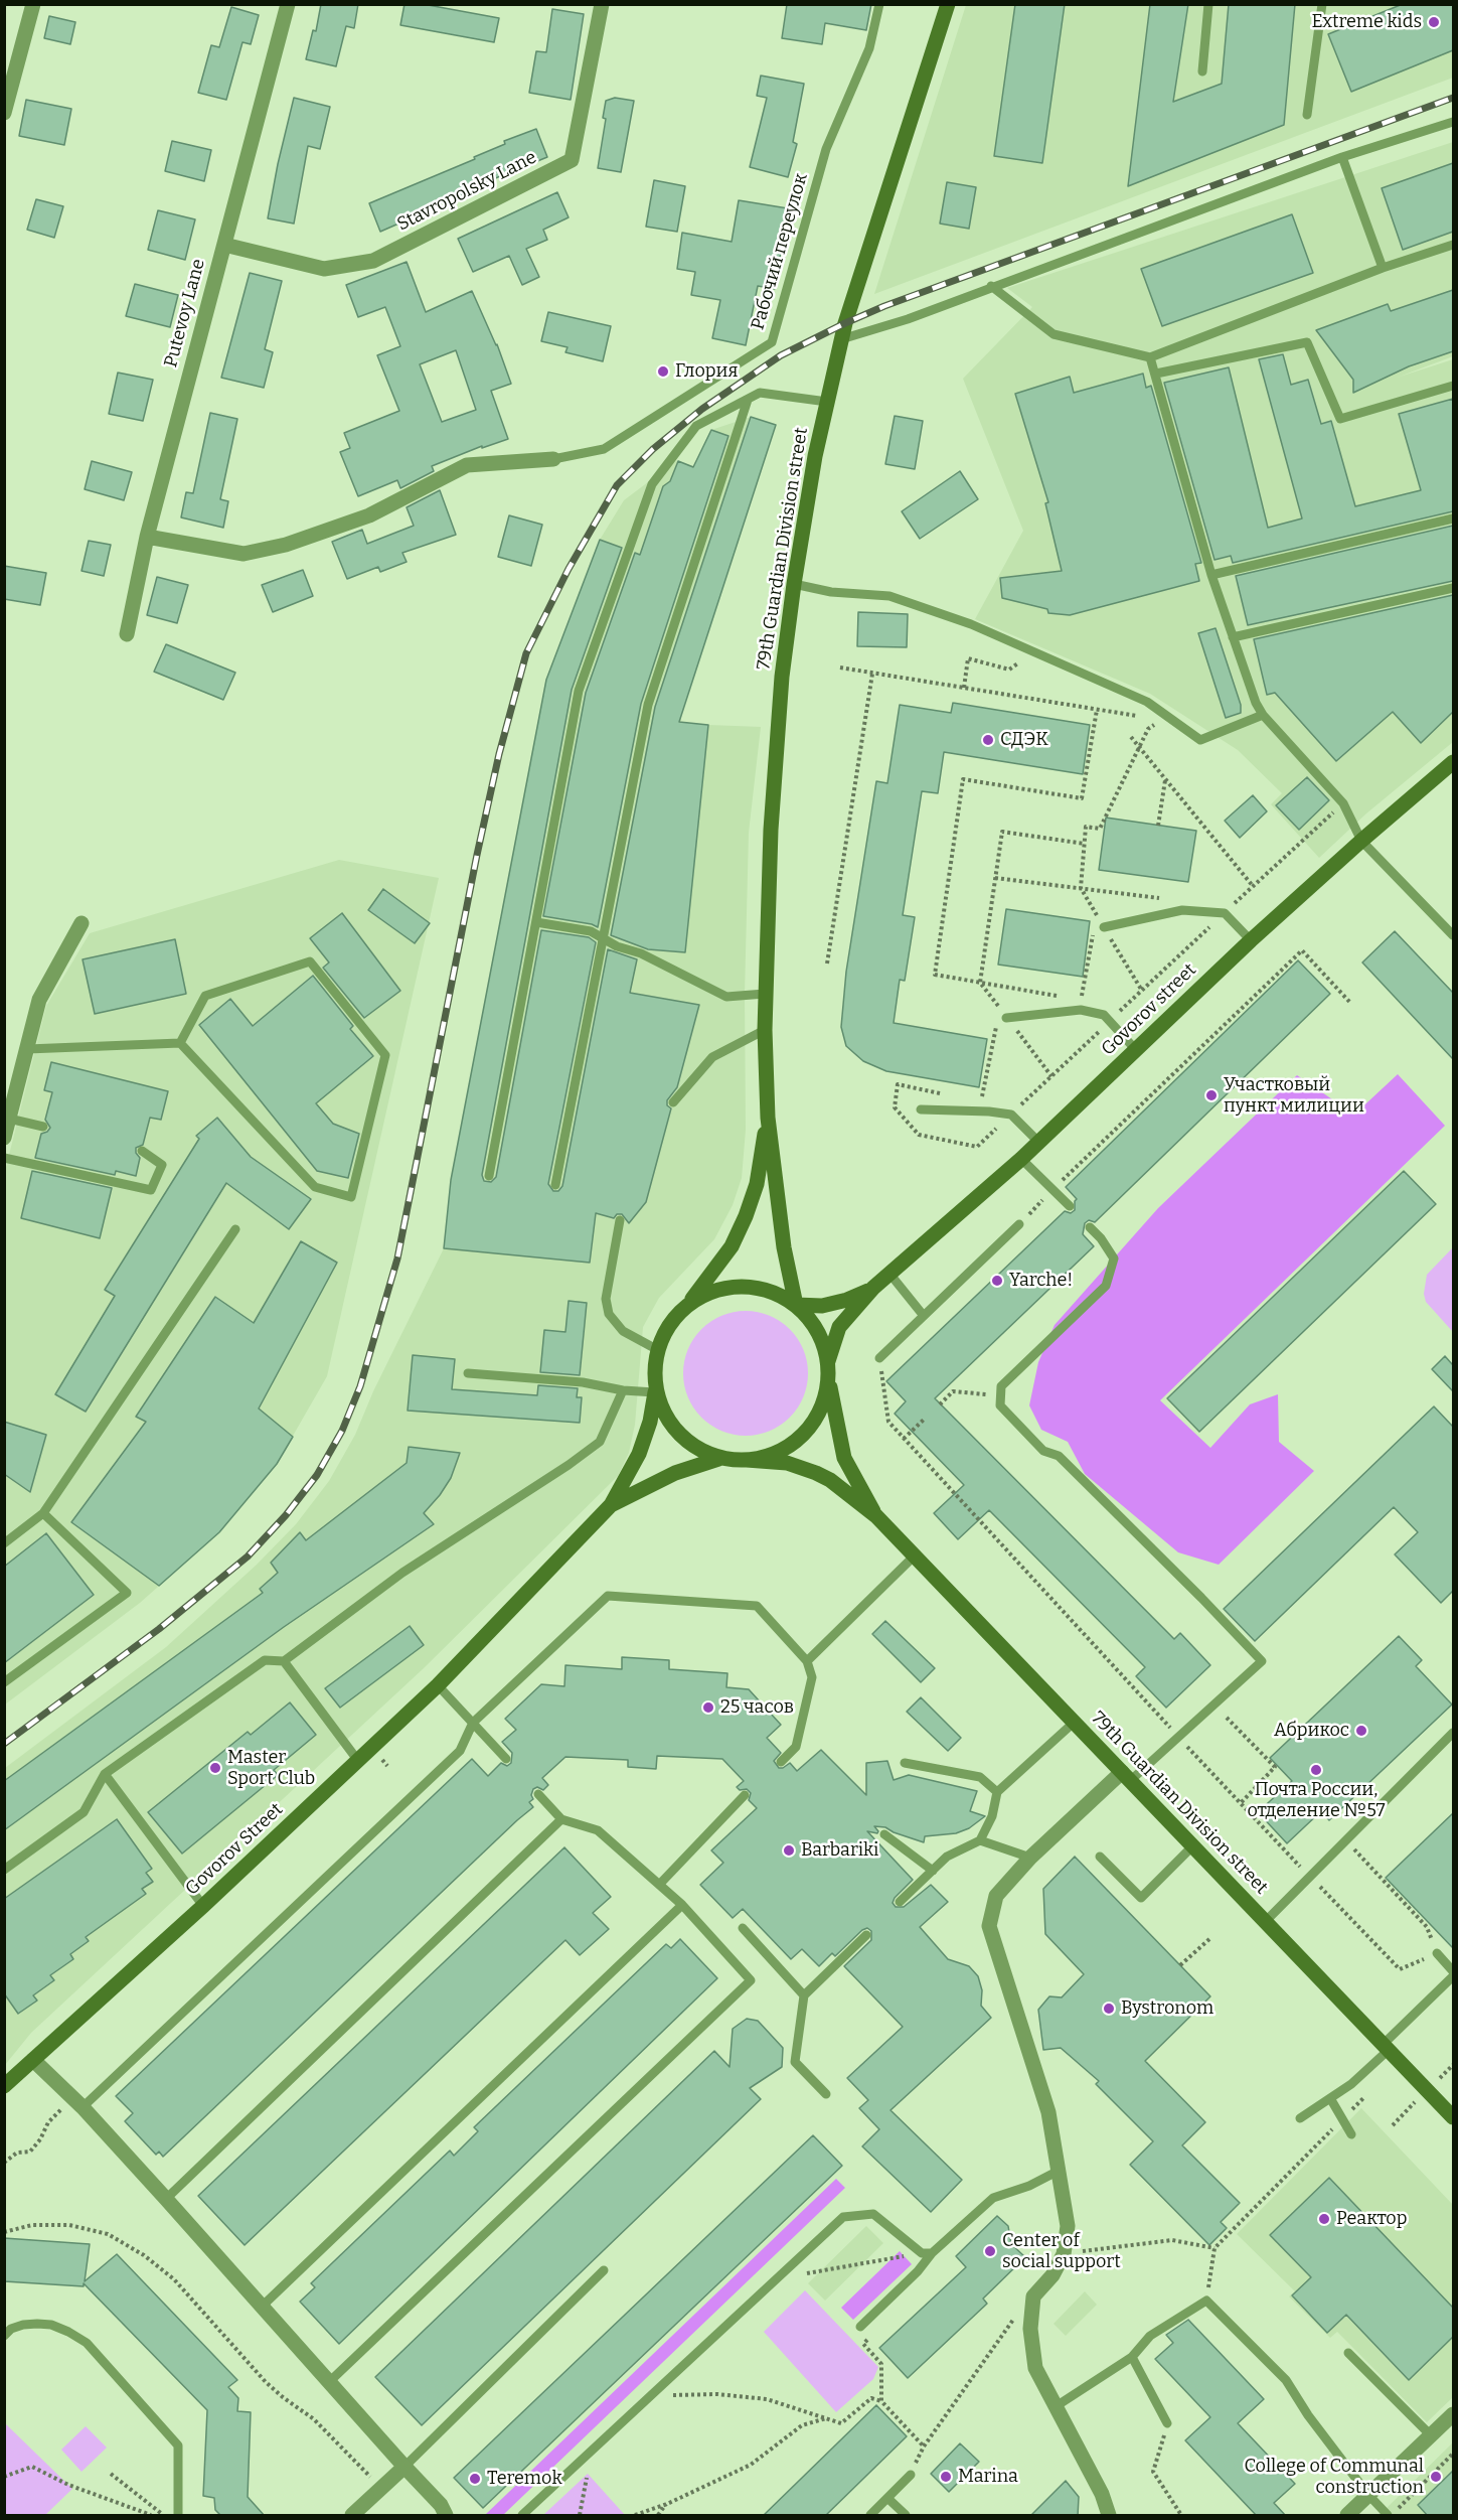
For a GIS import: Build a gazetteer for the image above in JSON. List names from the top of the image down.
{
  "streets": {
    "main road": ["79th Guardian Division street", "Govorov street", "Govorov Street"],
    "street": ["Stavropolsky Lane", "Putevoy Lane"],
    "lane": ["Рабочий переулок"]
  },
  "crossings": [
    ["Stavropolsky Lane", "Putevoy Lane"]
  ],
  "places": [
    "Extreme kids",
    "Глория",
    "СДЭК",
    "Участковый пункт милиции",
    "Yarche!",
    "25 часов",
    "Абрикос",
    "Master Sport Club",
    "Почта России, отделение №57",
    "Barbariki",
    "Bystronom",
    "Реактор",
    "Center of social support",
    "Marina",
    "College of Communal construction",
    "Teremok"
  ]
}
